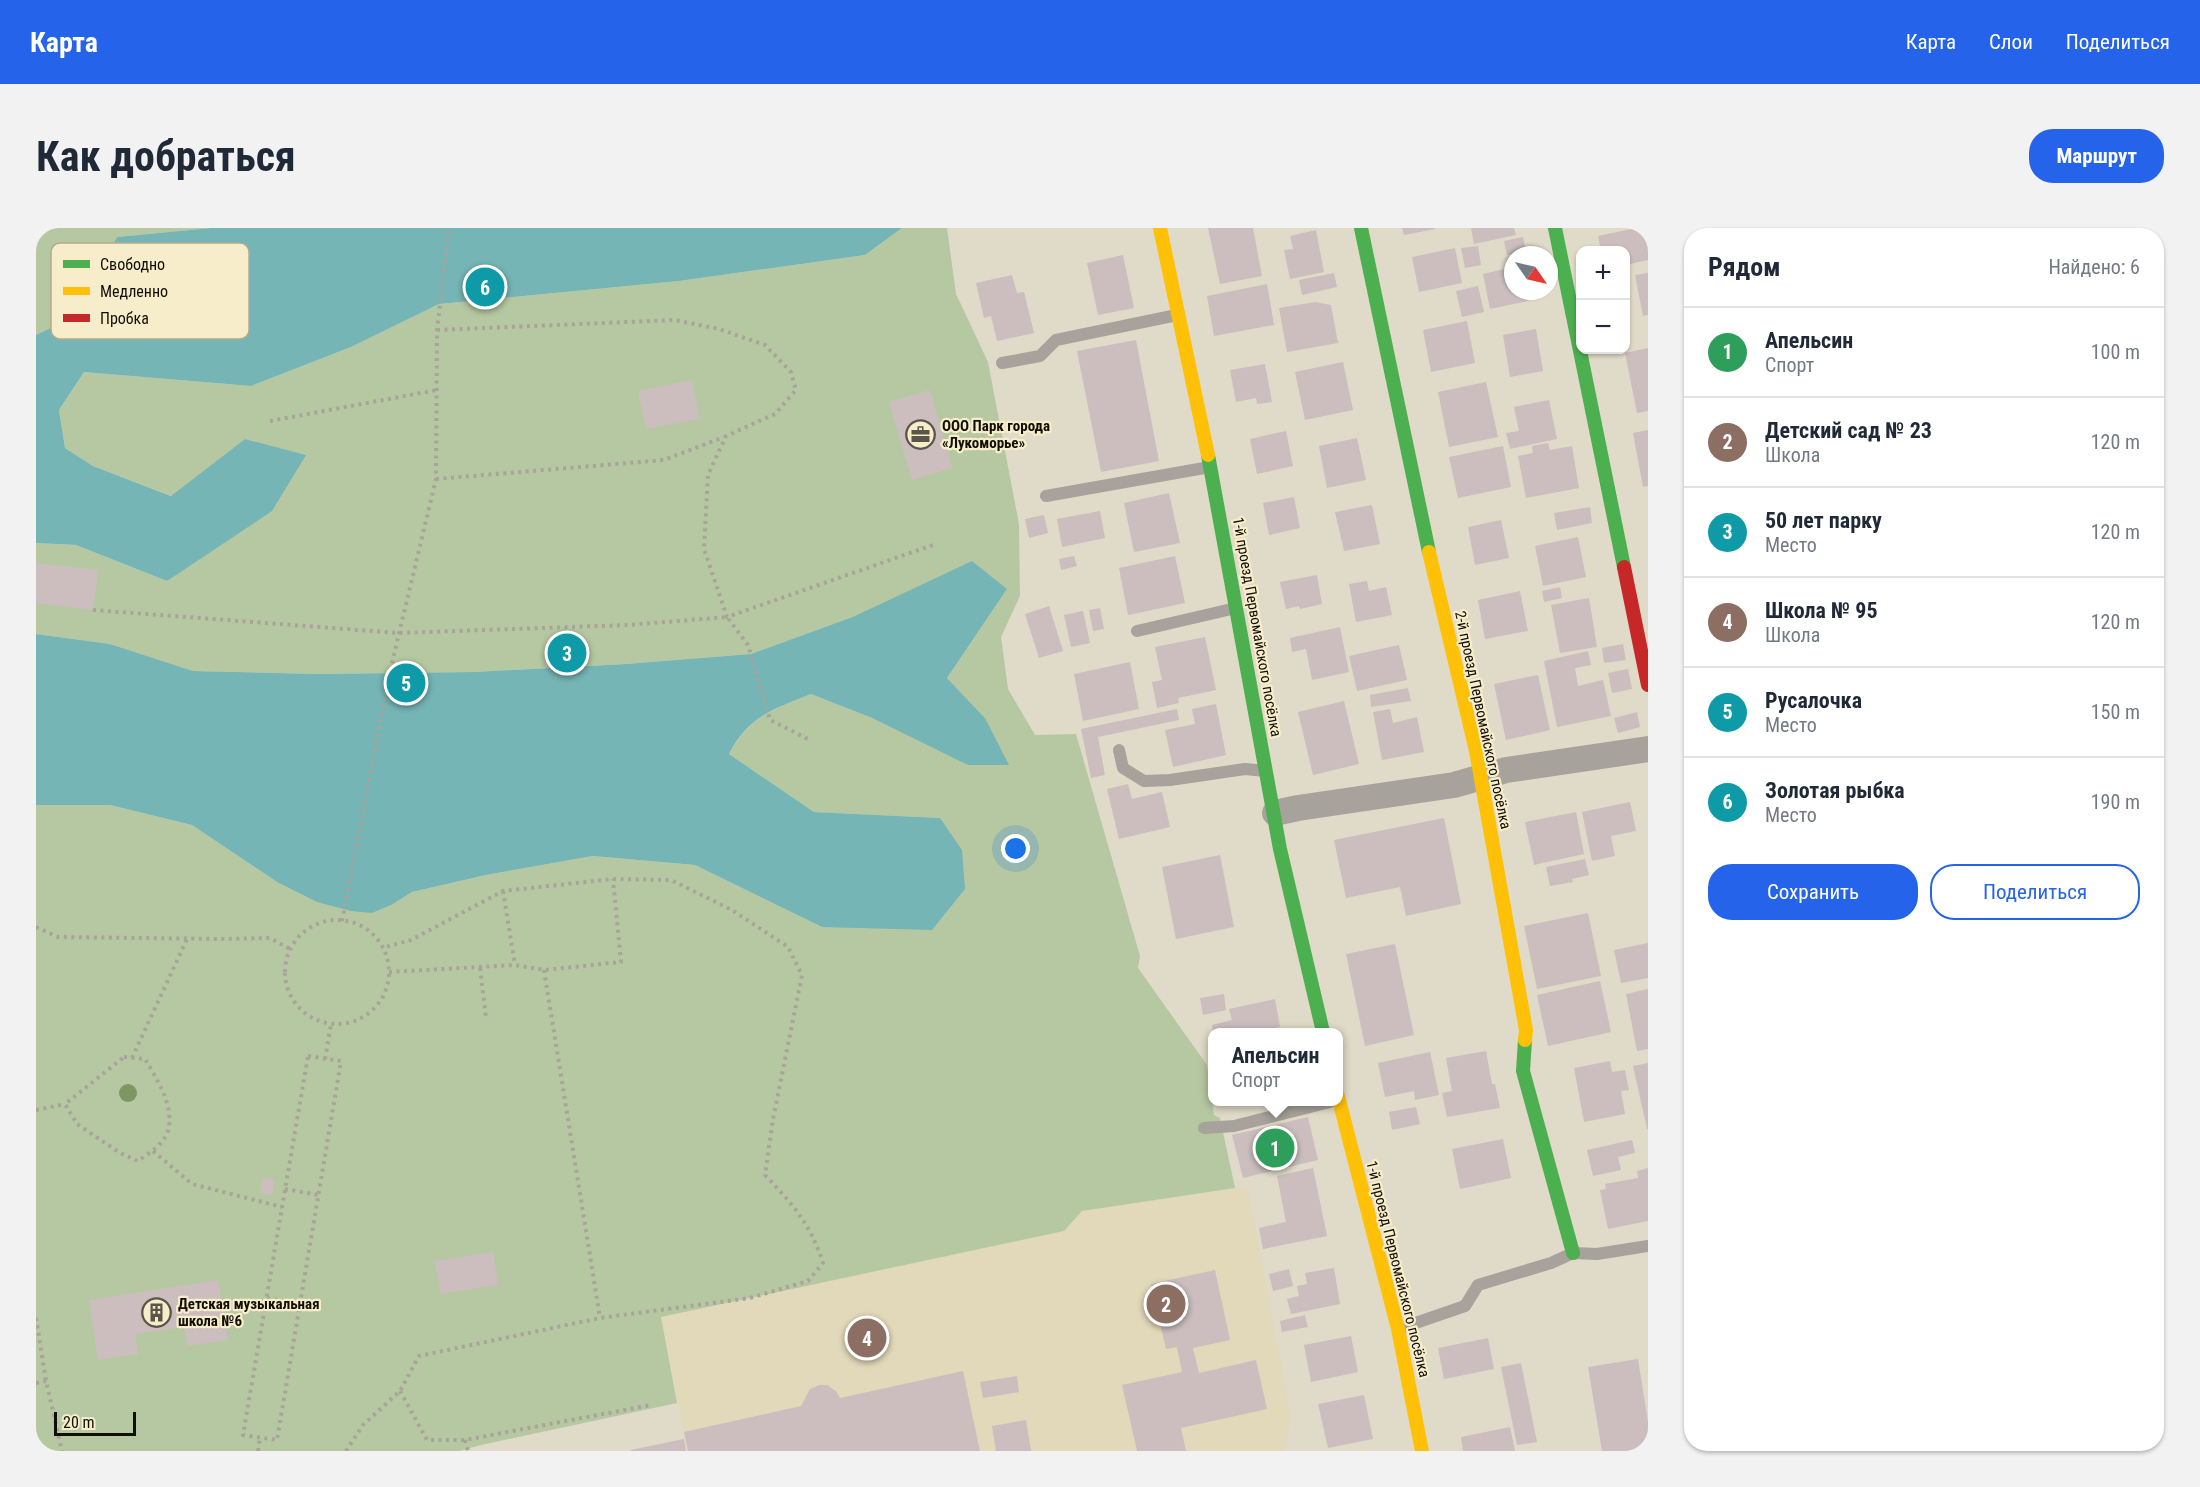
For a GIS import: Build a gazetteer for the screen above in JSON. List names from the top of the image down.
{
  "streets": {
    "street": ["1-й проезд Первомайского посёлка", "2-й проезд Первомайского посёлка"]
  },
  "places": {
    "office": ["ООО Парк города «Лукоморье»"],
    "building": ["Детская музыкальная школа №6"]
  },
  "legend": ["Свободно", "Медленно", "Пробка"],
  "scale_bar": "20 m",
  "north": "bottom right",
  "page": {
    "header": "Карта",
    "nav": ["Карта", "Слои", "Поделиться"],
    "buttons": [
      "Маршрут",
      ["Сохранить", "Поделиться"]
    ],
    "title": "Как добраться",
    "heading": ["Рядом", "Найдено: 6"],
    "map_buttons": ["+", "−"],
    "pins": [
      "6",
      "3",
      "5",
      "1",
      "2",
      "4"
    ],
    "list": [
      {
        "mark": "1",
        "name": "Апельсин",
        "note": "Спорт",
        "value": "100 m"
      },
      {
        "mark": "2",
        "name": "Детский сад № 23",
        "note": "Школа",
        "value": "120 m"
      },
      {
        "mark": "3",
        "name": "50 лет парку",
        "note": "Место",
        "value": "120 m"
      },
      {
        "mark": "4",
        "name": "Школа № 95",
        "note": "Школа",
        "value": "120 m"
      },
      {
        "mark": "5",
        "name": "Русалочка",
        "note": "Место",
        "value": "150 m"
      },
      {
        "mark": "6",
        "name": "Золотая рыбка",
        "note": "Место",
        "value": "190 m"
      }
    ],
    "popup": ["Апельсин", "Спорт"],
    "scale": "20 m"
  }
}
